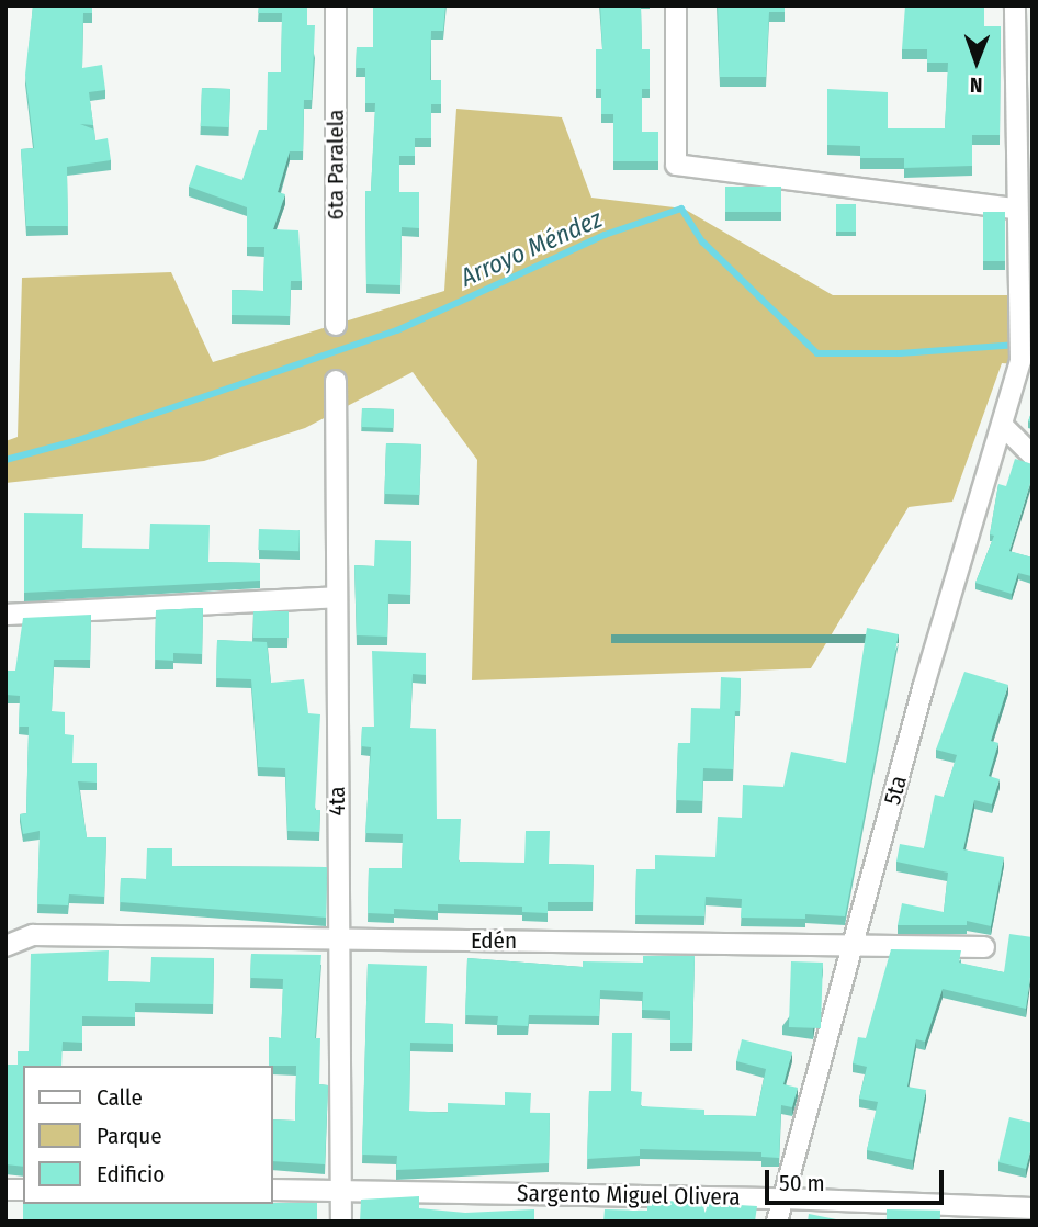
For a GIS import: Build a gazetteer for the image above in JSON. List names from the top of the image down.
{
  "streets": {
    "street": [
      "6ta Paralela",
      "5ta",
      "4ta",
      "Edén",
      "Sargento Miguel Olivera"
    ]
  },
  "crossings": [
    ["5ta", "Edén"],
    ["5ta", "Sargento Miguel Olivera"],
    ["4ta", "Edén"],
    ["4ta", "Sargento Miguel Olivera"]
  ],
  "water": ["Arroyo Méndez"],
  "legend": ["Calle", "Parque", "Edificio"],
  "scale_bar": "50 m",
  "north": "bottom"
}
